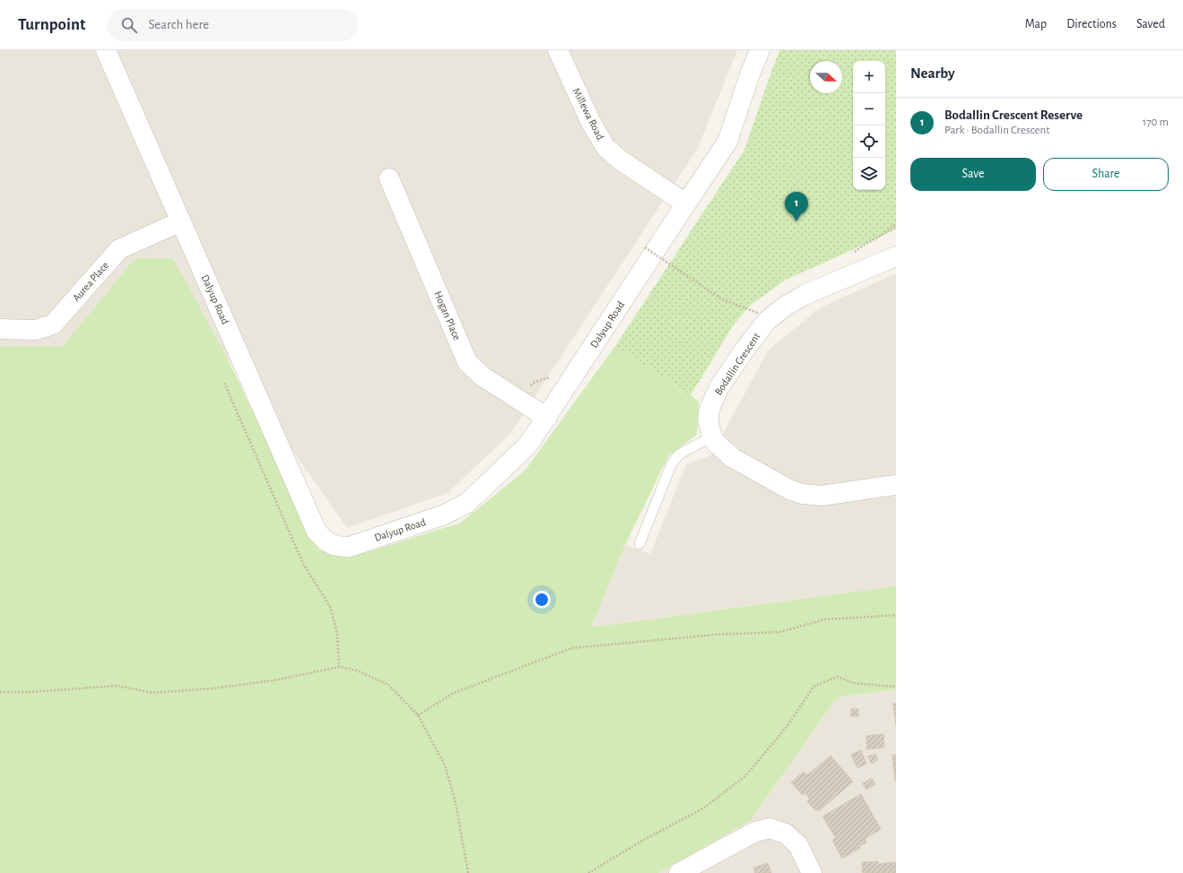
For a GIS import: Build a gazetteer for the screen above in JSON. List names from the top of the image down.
{
  "streets": {
    "street": [
      "Millewa Road",
      "Aurea Place",
      "Dalyup Road",
      "Hogan Place",
      "Bodallin Crescent"
    ]
  },
  "crossings": [
    ["Millewa Road", "Dalyup Road"],
    ["Aurea Place", "Dalyup Road"],
    ["Dalyup Road", "Hogan Place"]
  ],
  "north": "right",
  "page": {
    "header": "Turnpoint",
    "search": "Search here",
    "nav": ["Map", "Directions", "Saved"],
    "heading": "Nearby",
    "map_buttons": ["+", "−"],
    "list": [
      {
        "mark": "1",
        "name": "Bodallin Crescent Reserve",
        "note": "Park · Bodallin Crescent",
        "value": "170 m"
      }
    ],
    "buttons": ["Save", "Share"],
    "pins": "1"
  }
}
